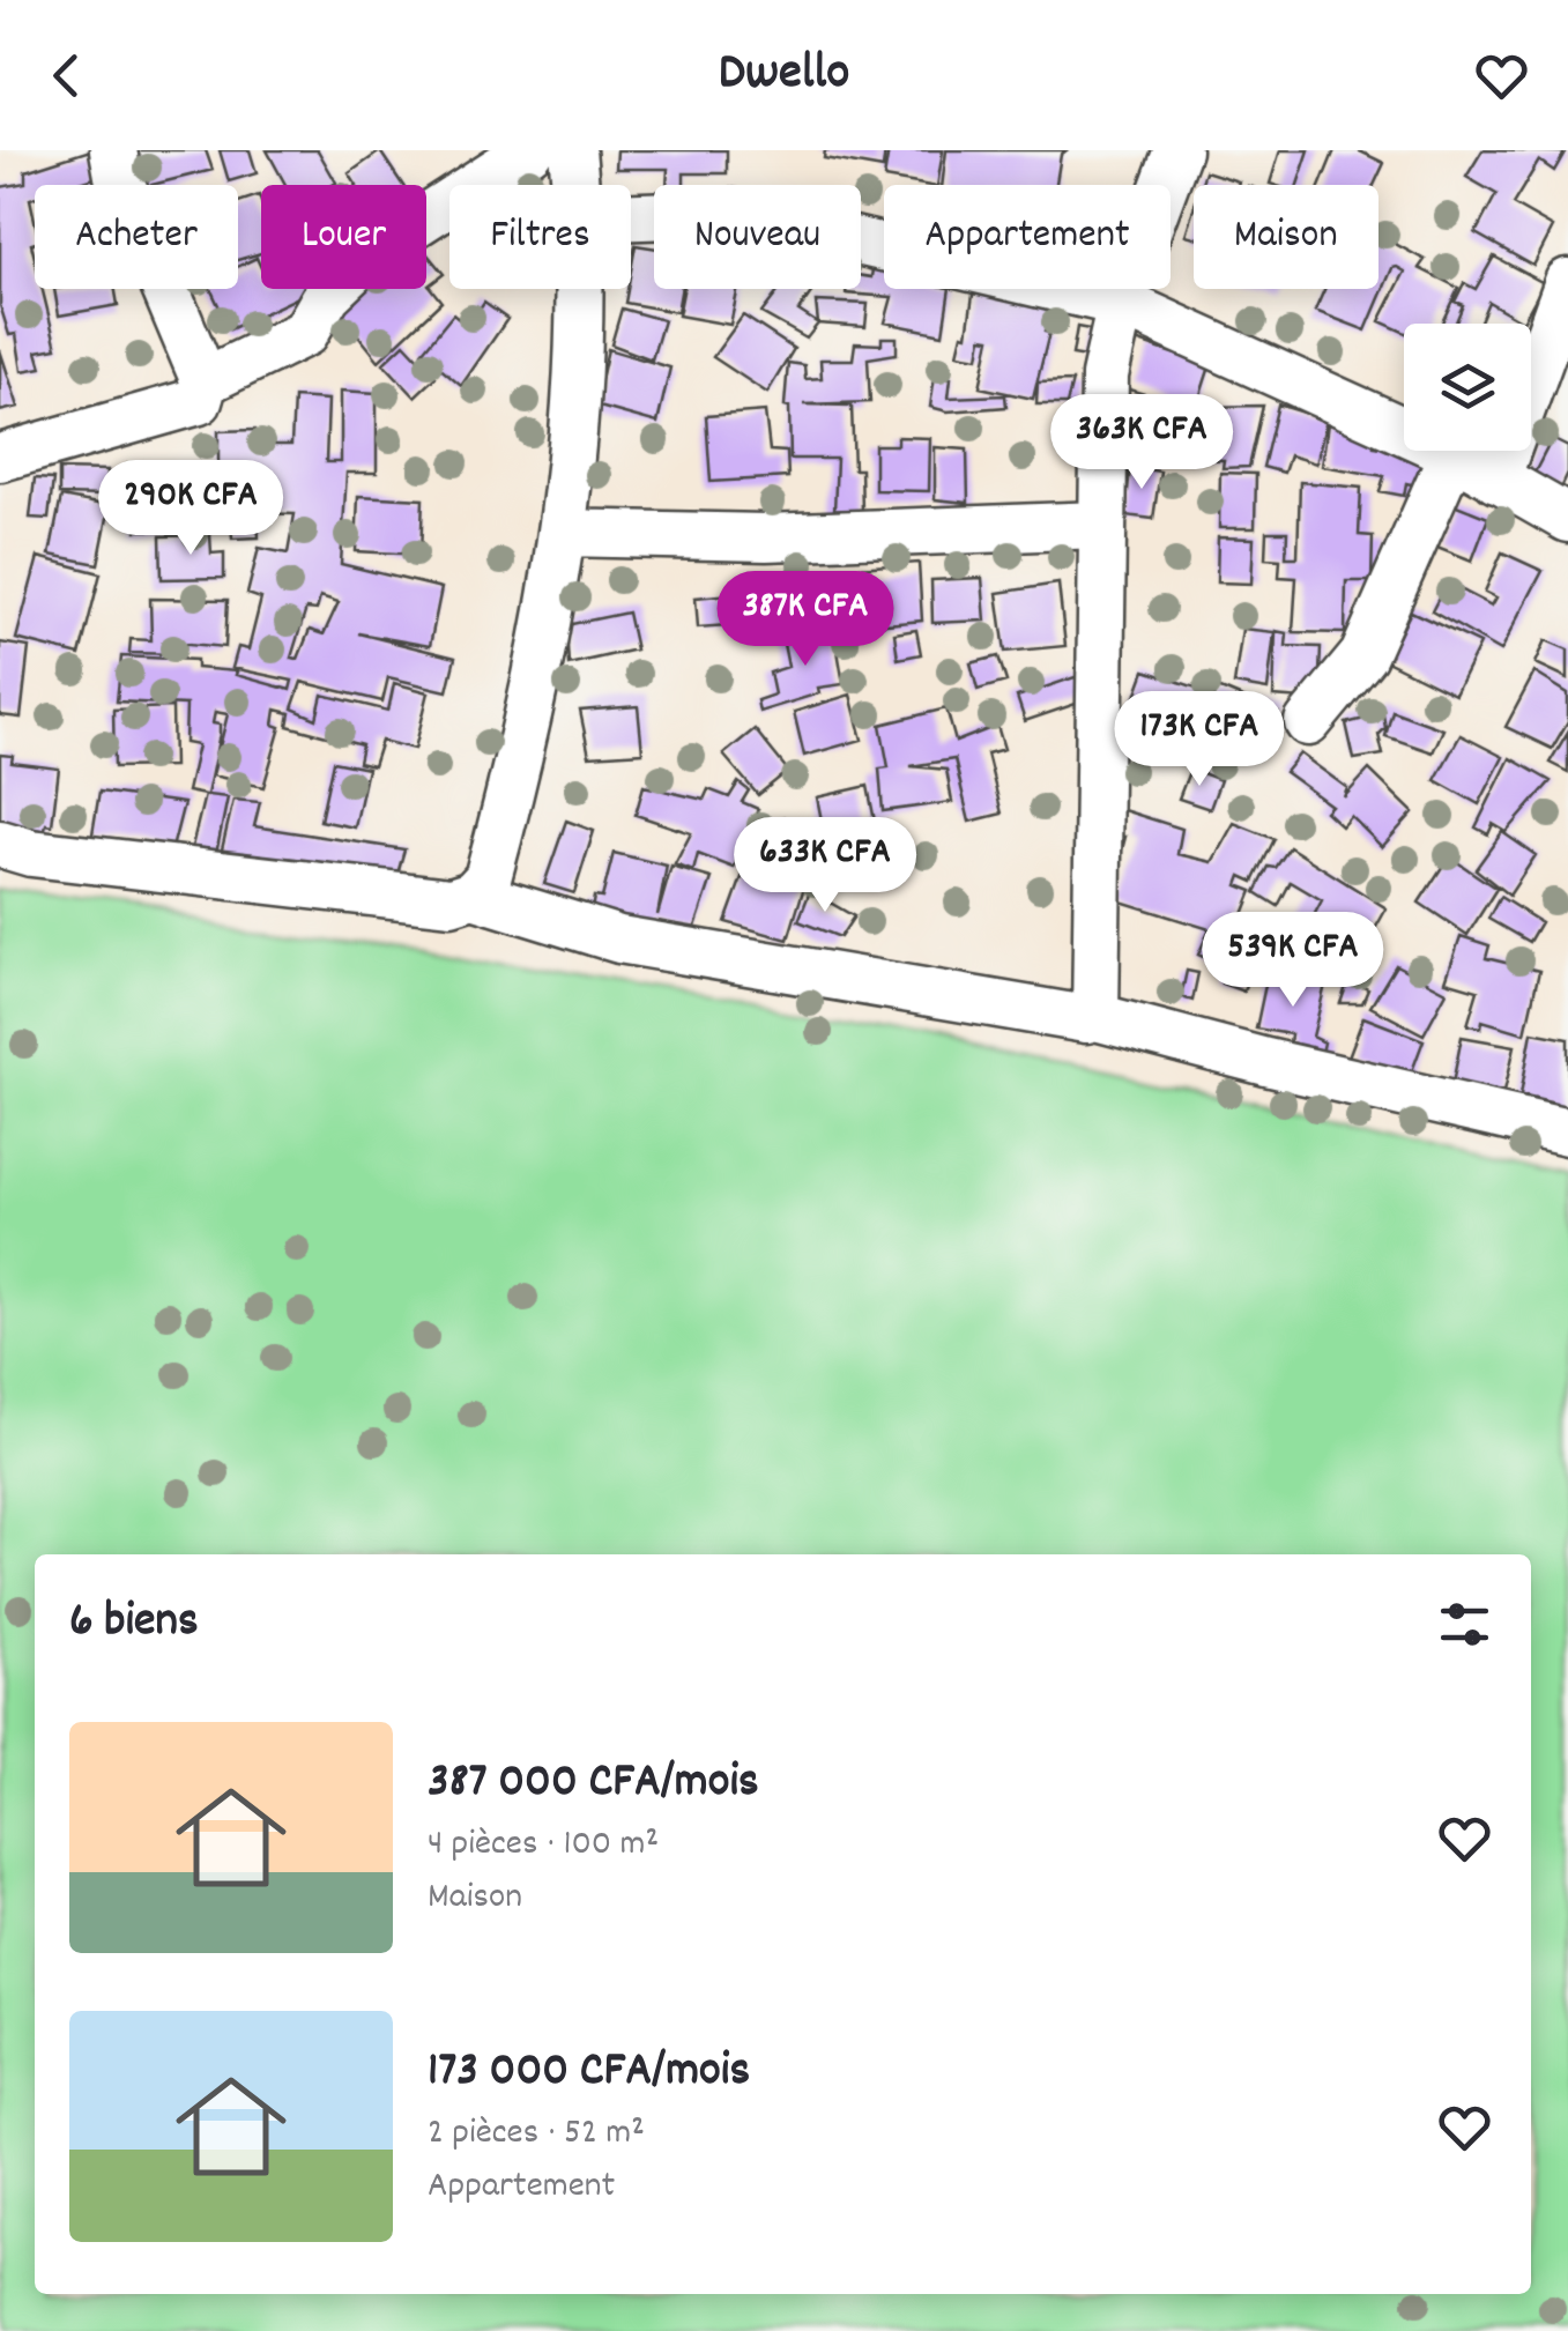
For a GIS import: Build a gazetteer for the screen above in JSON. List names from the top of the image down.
{
  "page": {
    "header": "Dwello",
    "chip": [
      "Acheter",
      "Louer",
      "Filtres",
      "Nouveau",
      "Appartement",
      "Maison"
    ],
    "price": [
      "363K CFA",
      "290K CFA",
      "387K CFA",
      "173K CFA",
      "633K CFA",
      "539K CFA"
    ],
    "heading": "6 biens",
    "list": [
      {
        "name": "387 000 CFA/mois",
        "note": "4 pièces · 100 m² · Maison"
      },
      {
        "name": "173 000 CFA/mois",
        "note": "2 pièces · 52 m² · Appartement"
      }
    ]
  }
}
